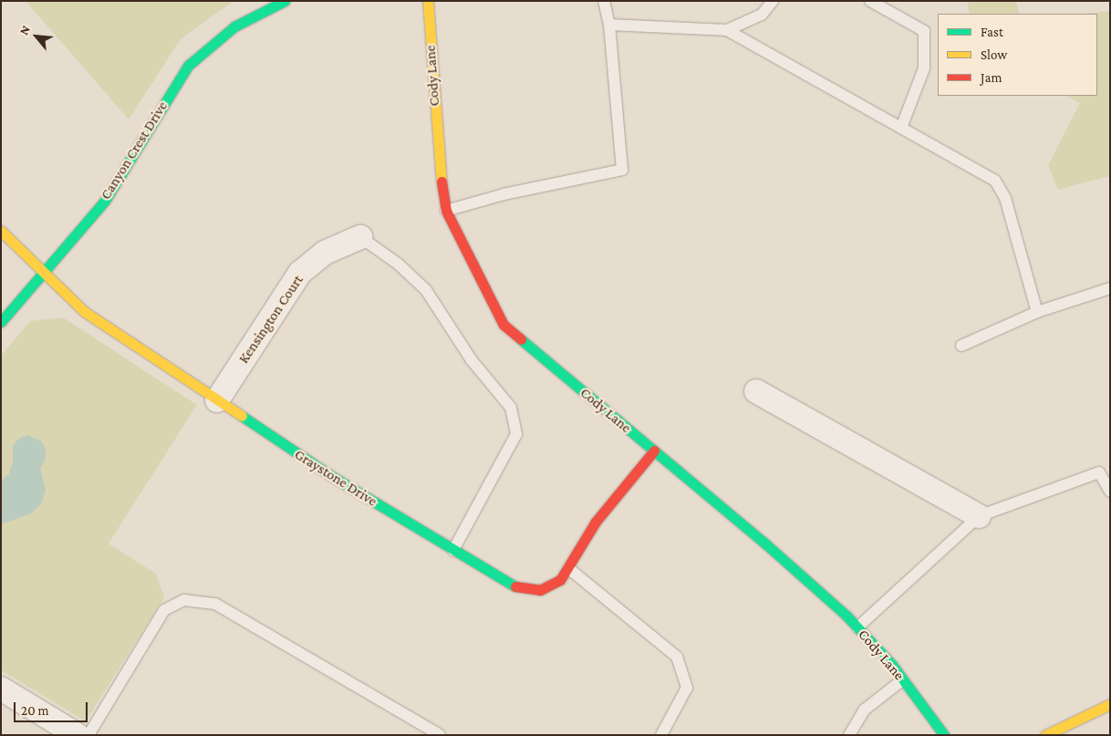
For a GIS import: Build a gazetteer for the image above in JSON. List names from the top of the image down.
{
  "streets": {
    "street": [
      "Cody Lane",
      "Canyon Crest Drive",
      "Kensington Court",
      "Graystone Drive"
    ]
  },
  "crossings": [
    ["Cody Lane", "Graystone Drive"],
    ["Canyon Crest Drive", "Graystone Drive"],
    ["Kensington Court", "Graystone Drive"]
  ],
  "legend": ["Fast", "Slow", "Jam"],
  "scale_bar": "20 m",
  "north": "top left"
}
